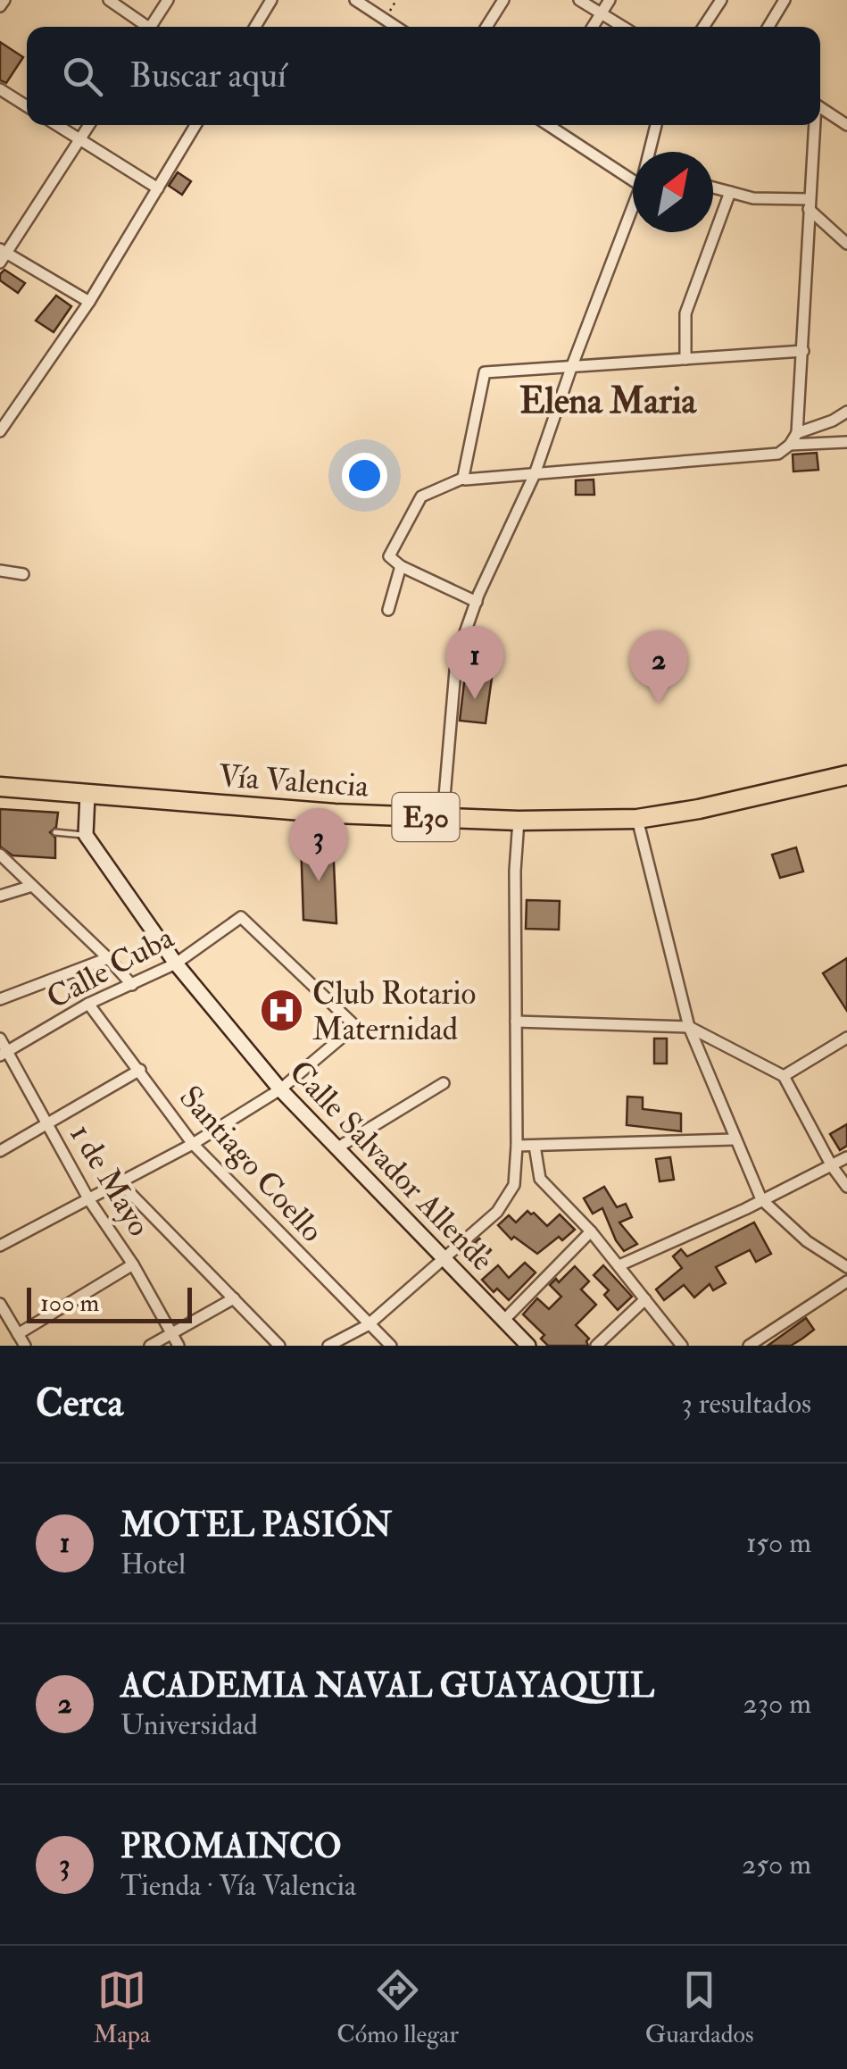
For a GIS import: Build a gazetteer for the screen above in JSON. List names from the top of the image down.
{
  "streets": {
    "highway": ["Vía Valencia", "E30"],
    "street": [
      "Calle Cuba",
      "Santiago Coello",
      "Calle Salvador Allende",
      "1 de Mayo"
    ]
  },
  "crossings": [
    ["Calle Cuba", "Santiago Coello"],
    ["Calle Cuba", "Calle Salvador Allende"],
    ["Calle Cuba", "1 de Mayo"]
  ],
  "districts": ["Elena Maria"],
  "places": {
    "hospital": ["Club Rotario Maternidad"]
  },
  "scale_bar": "100 m",
  "north": "top right",
  "page": {
    "search": "Buscar aquí",
    "pins": ["1", "2", "3"],
    "scale": "100 m",
    "heading": ["Cerca", "3 resultados"],
    "list": [
      {
        "mark": "1",
        "name": "MOTEL PASIÓN",
        "note": "Hotel",
        "value": "150 m"
      },
      {
        "mark": "2",
        "name": "ACADEMIA NAVAL GUAYAQUIL",
        "note": "Universidad",
        "value": "230 m"
      },
      {
        "mark": "3",
        "name": "PROMAINCO",
        "note": "Tienda · Vía Valencia",
        "value": "250 m"
      }
    ],
    "nav": ["Mapa", "Cómo llegar", "Guardados"]
  }
}
